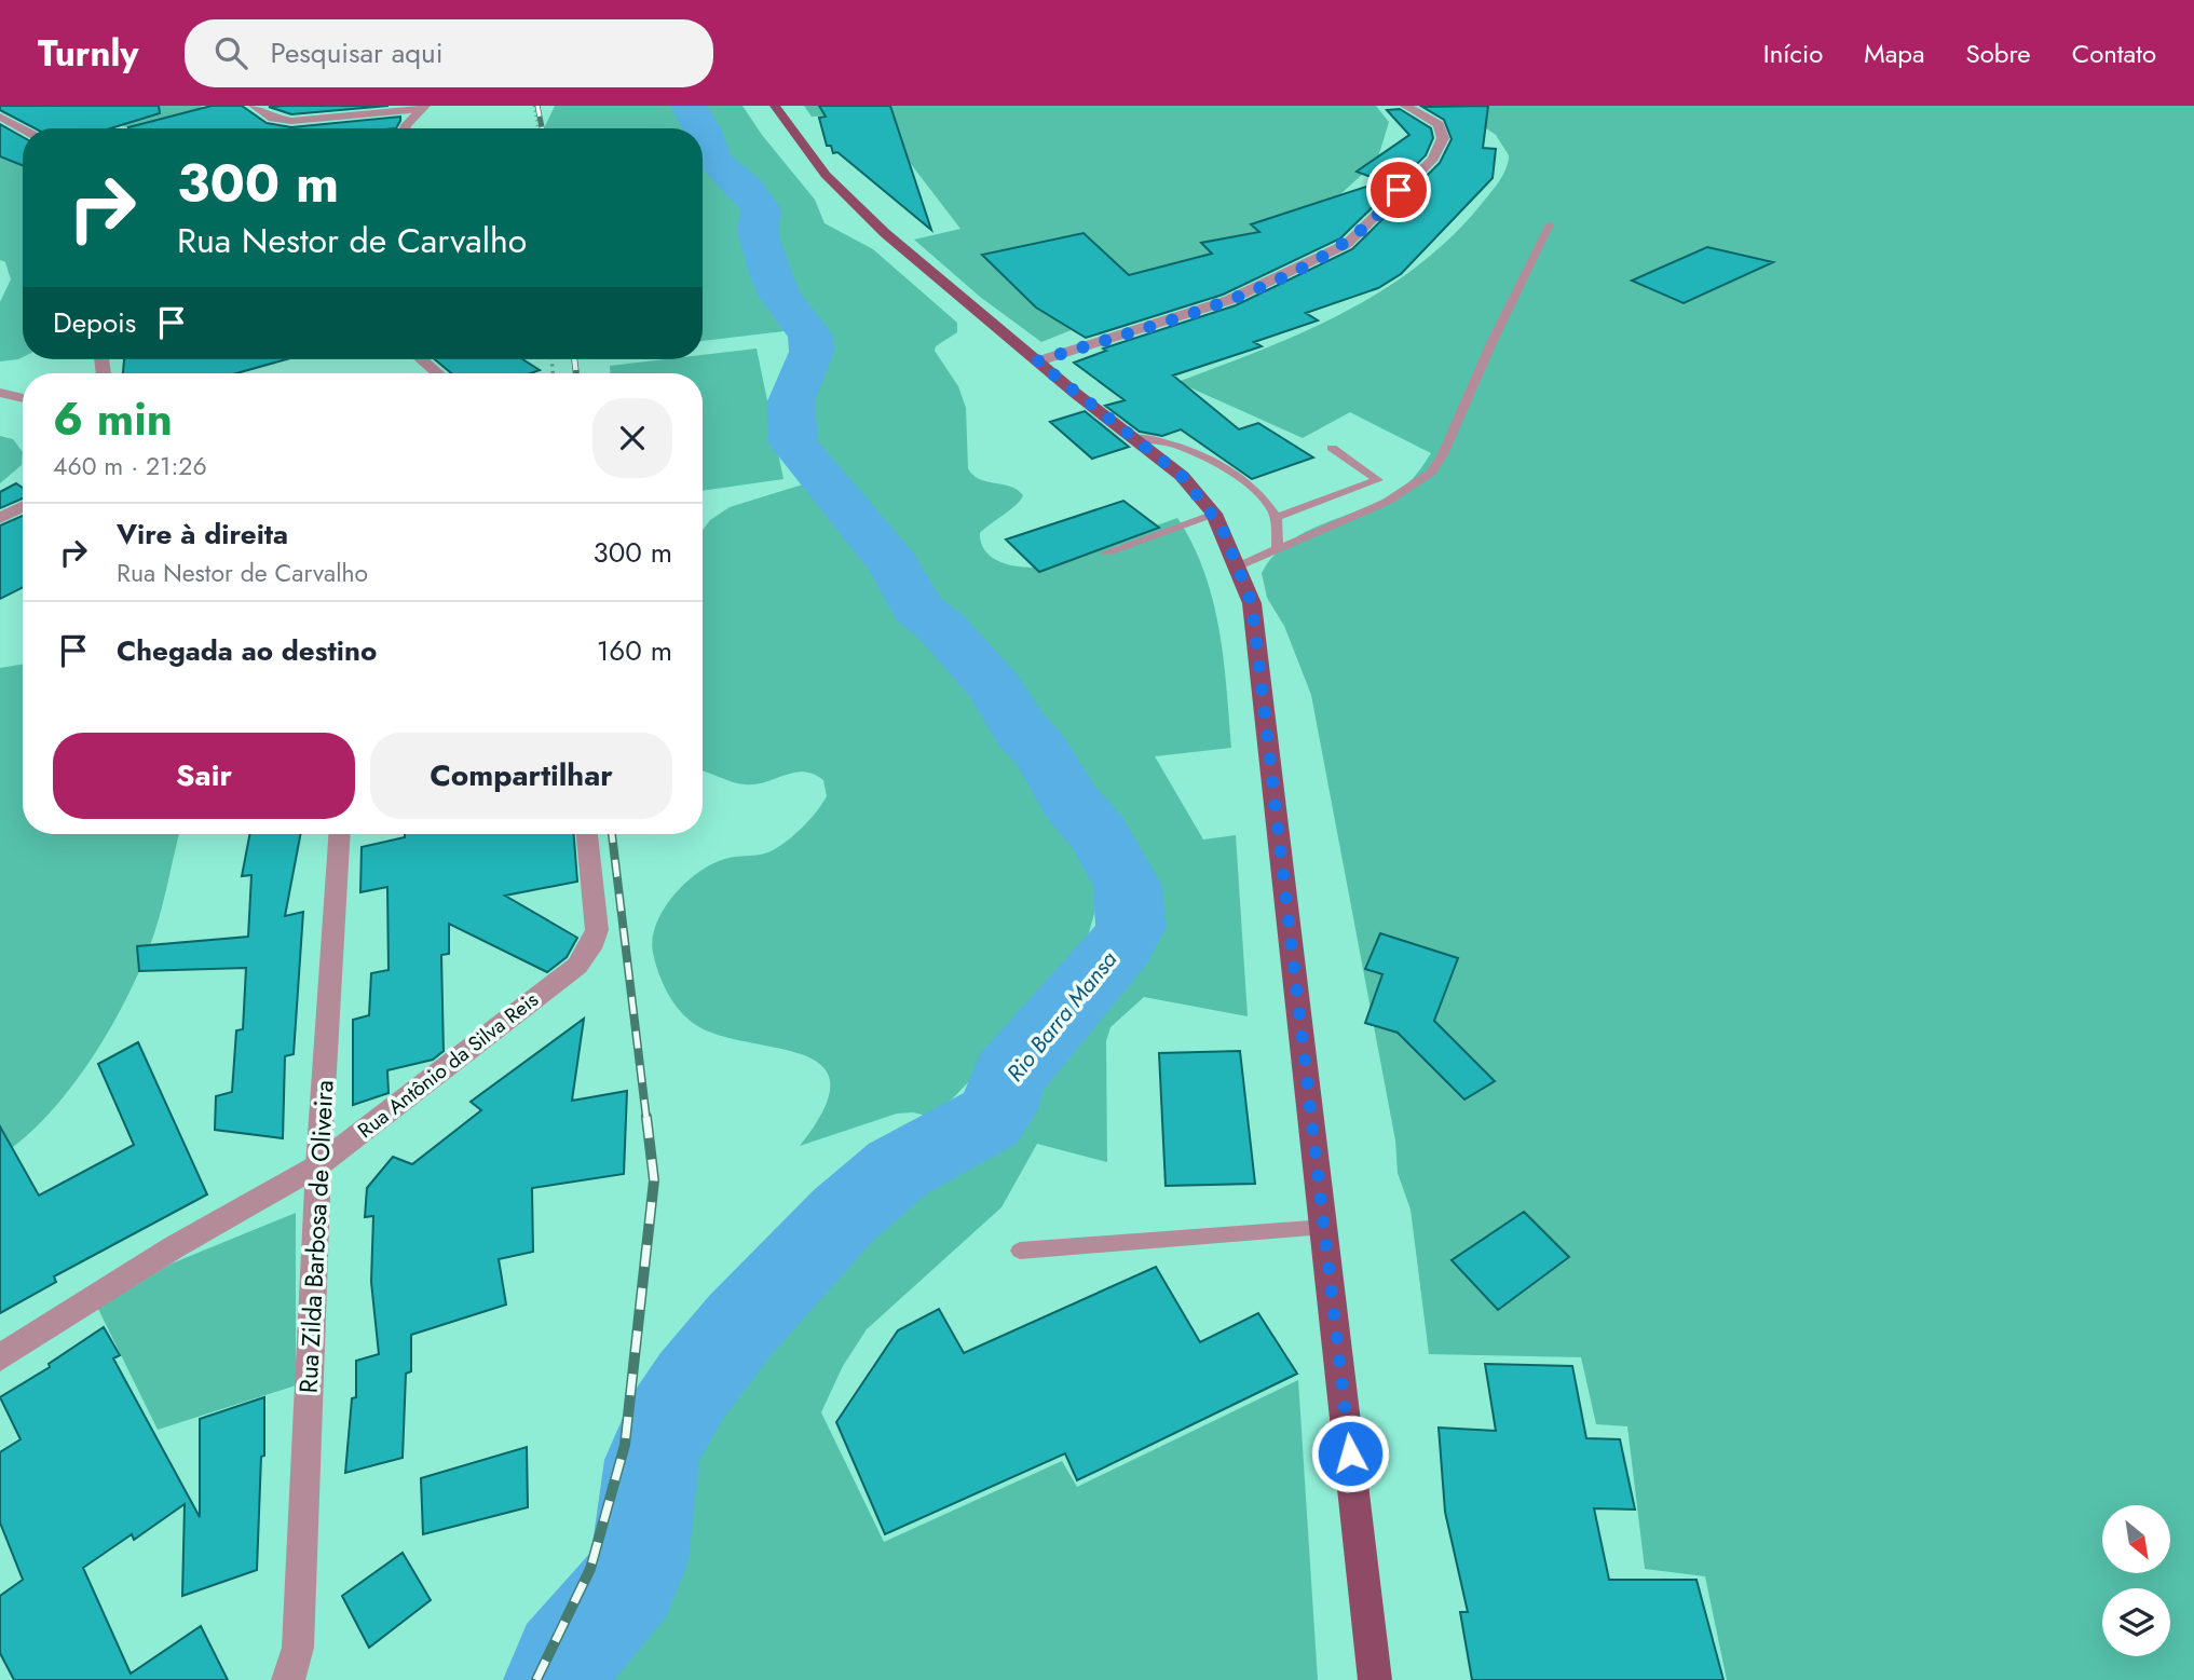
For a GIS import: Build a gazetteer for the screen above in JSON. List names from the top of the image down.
{
  "streets": {
    "street": ["Rua Antônio da Silva Reis", "Rua Zilda Barbosa de Oliveira"]
  },
  "crossings": [
    ["Rua Antônio da Silva Reis", "Rua Zilda Barbosa de Oliveira"]
  ],
  "water": ["Rio Barra Mansa"],
  "north": "bottom right",
  "page": {
    "header": "Turnly",
    "search": "Pesquisar aqui",
    "nav": [
      "Início",
      "Mapa",
      "Sobre",
      "Contato"
    ],
    "turn": ["300 m", "Rua Nestor de Carvalho"],
    "then": "Depois",
    "heading": ["6 min", "460 m · 21:26"],
    "list": [
      {
        "name": "Vire à direita",
        "note": "Rua Nestor de Carvalho",
        "value": "300 m"
      },
      {
        "name": "Chegada ao destino",
        "value": "160 m"
      }
    ],
    "buttons": ["Sair", "Compartilhar"]
  }
}
